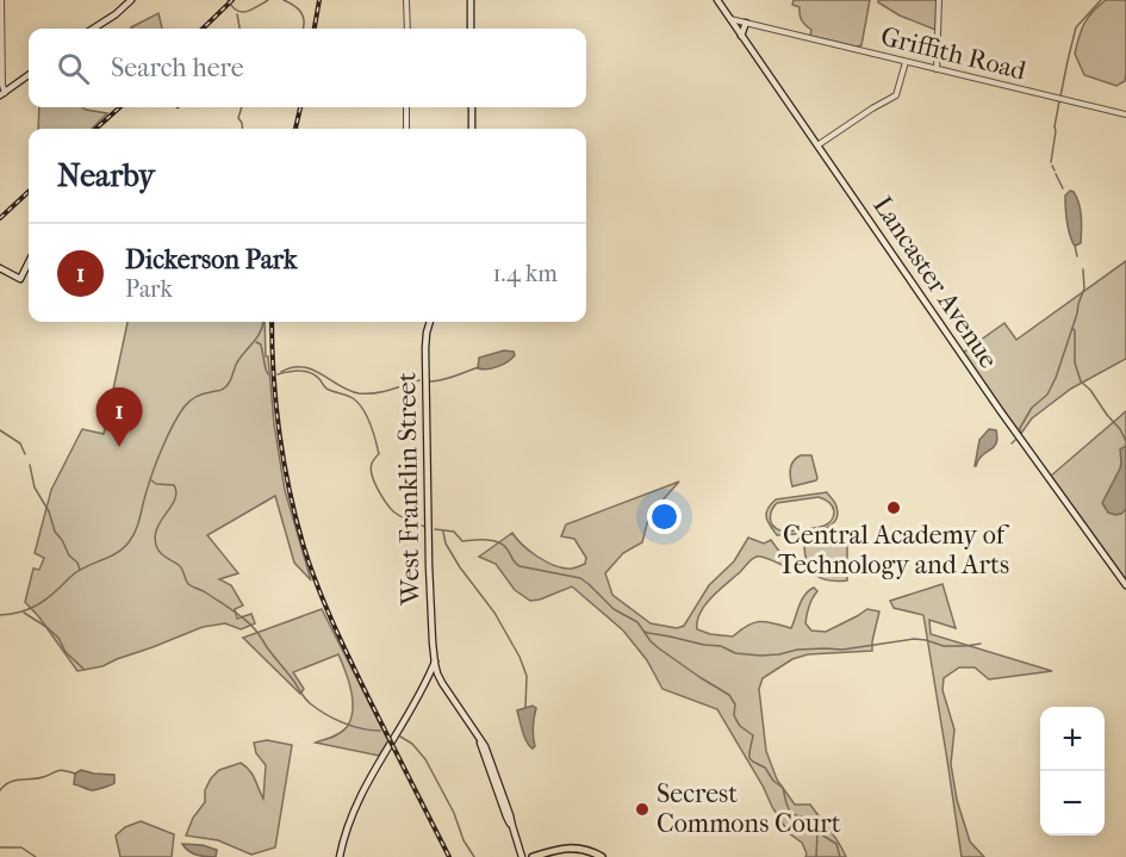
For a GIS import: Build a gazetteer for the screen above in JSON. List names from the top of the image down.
{
  "streets": {
    "main road": ["Lancaster Avenue", "West Franklin Street"],
    "street": ["Griffith Road"]
  },
  "crossings": [
    ["Griffith Road", "Lancaster Avenue"]
  ],
  "places": ["Central Academy of Technology and Arts", "Secrest Commons Court"],
  "page": {
    "search": "Search here",
    "heading": "Nearby",
    "list": [
      {
        "mark": "1",
        "name": "Dickerson Park",
        "note": "Park",
        "value": "1.4 km"
      }
    ],
    "pins": "1",
    "map_buttons": ["+", "−"]
  }
}
